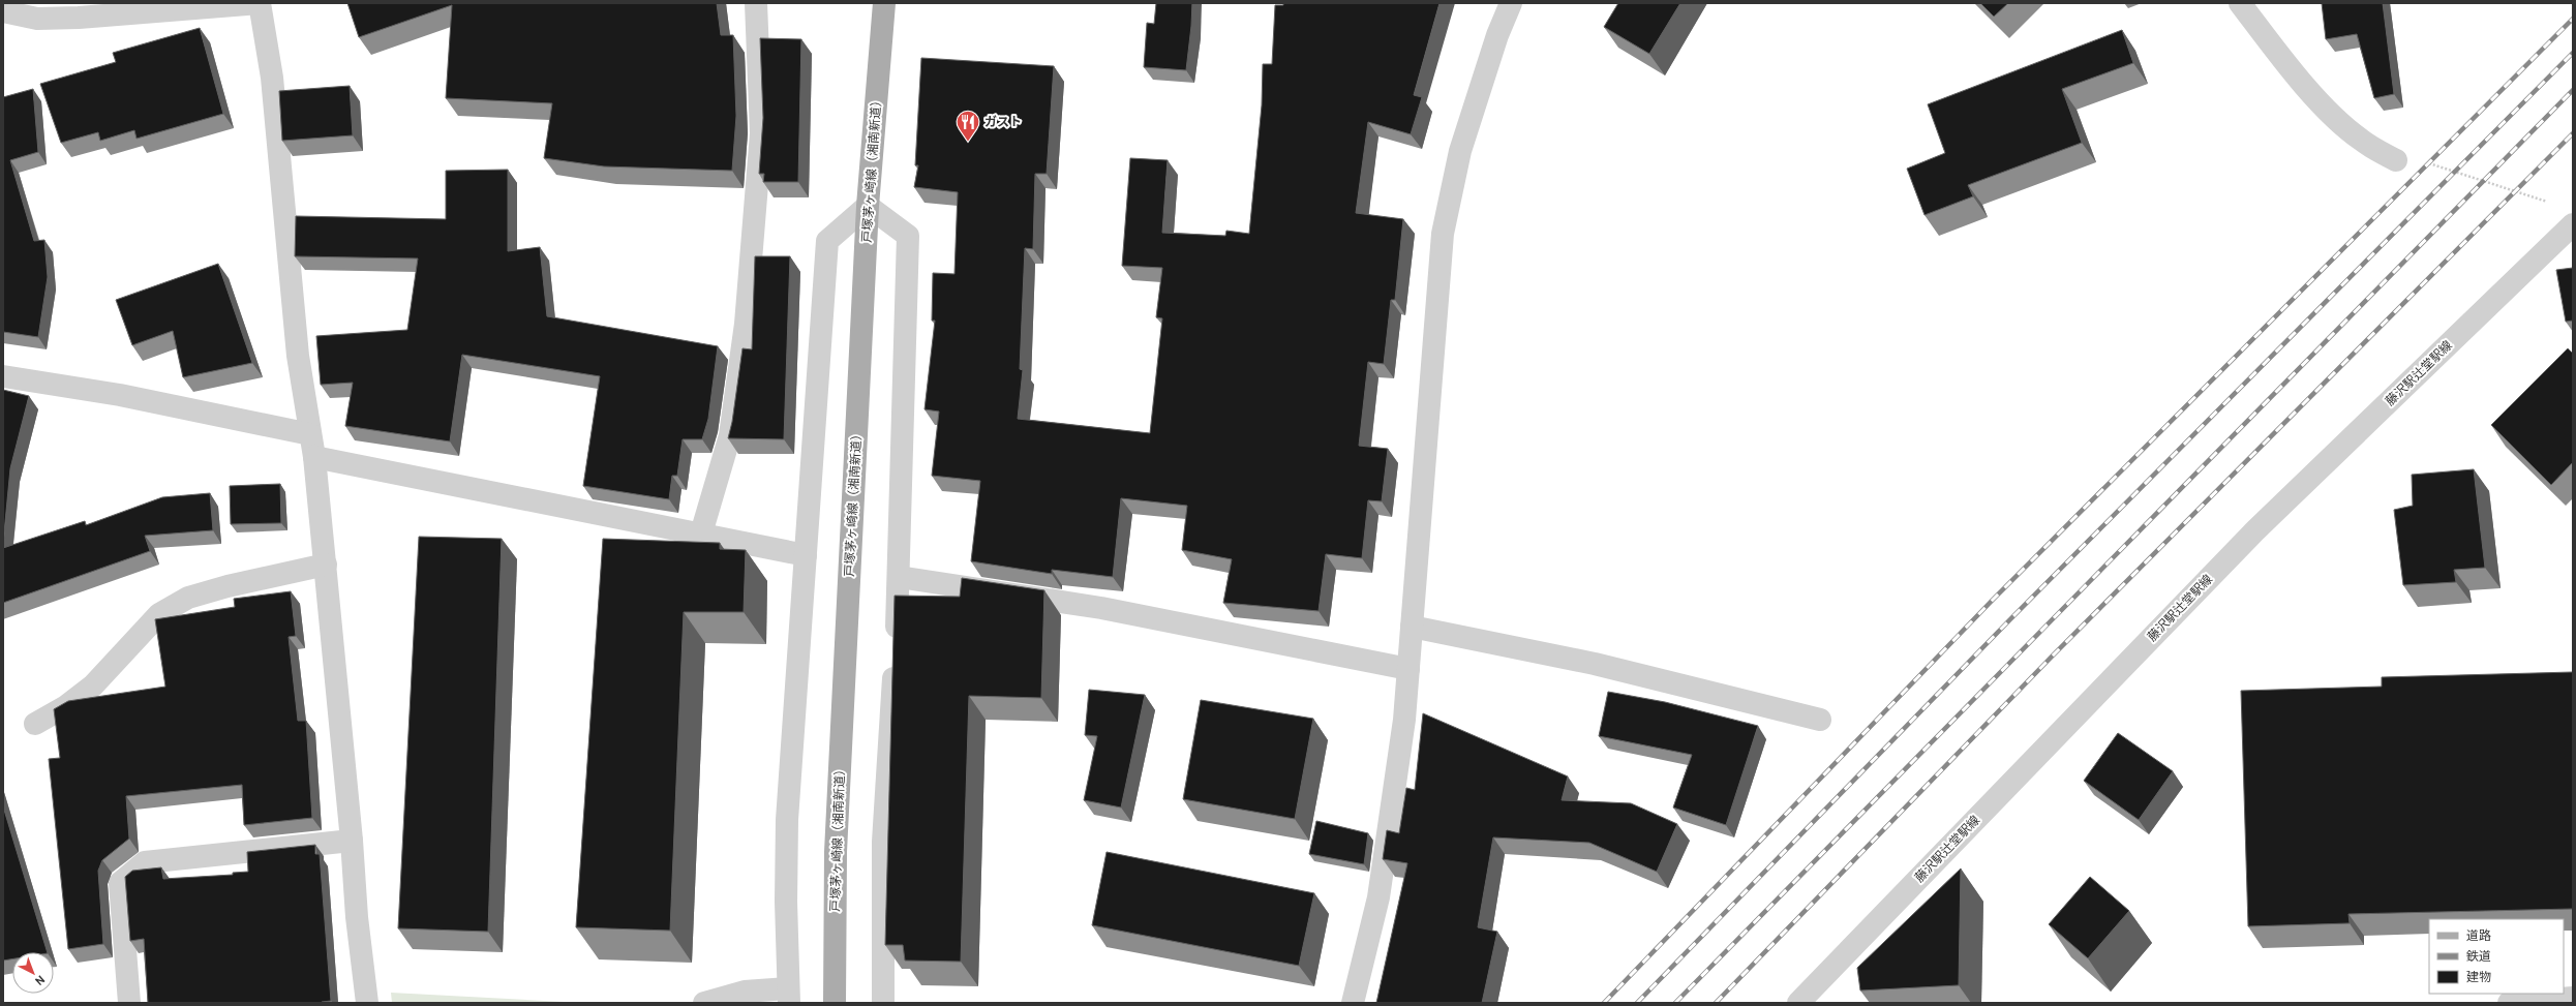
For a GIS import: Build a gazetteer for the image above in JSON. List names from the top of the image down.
{
  "streets": {
    "main road": ["戸塚茅ヶ崎線（湘南新道）"],
    "street": ["藤沢駅辻堂駅線"]
  },
  "places": {
    "restaurant": ["ガスト"]
  },
  "legend": ["道路", "鉄道", "建物"],
  "north": "bottom right"
}
